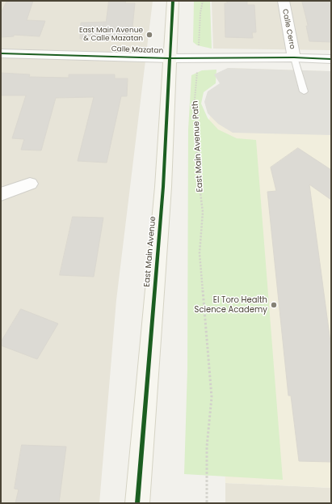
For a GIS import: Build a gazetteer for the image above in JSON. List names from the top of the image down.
{
  "streets": {
    "main road": ["East Main Avenue"],
    "street": ["Calle Cerro", "Calle Mazatan"],
    "path": ["East Main Avenue Path"]
  },
  "crossings": [
    ["Calle Cerro", "Calle Mazatan"],
    ["Calle Mazatan", "East Main Avenue Path"],
    ["Calle Mazatan", "East Main Avenue"]
  ],
  "places": ["East Main Avenue & Calle Mazatan", "El Toro Health Science Academy"]
}
